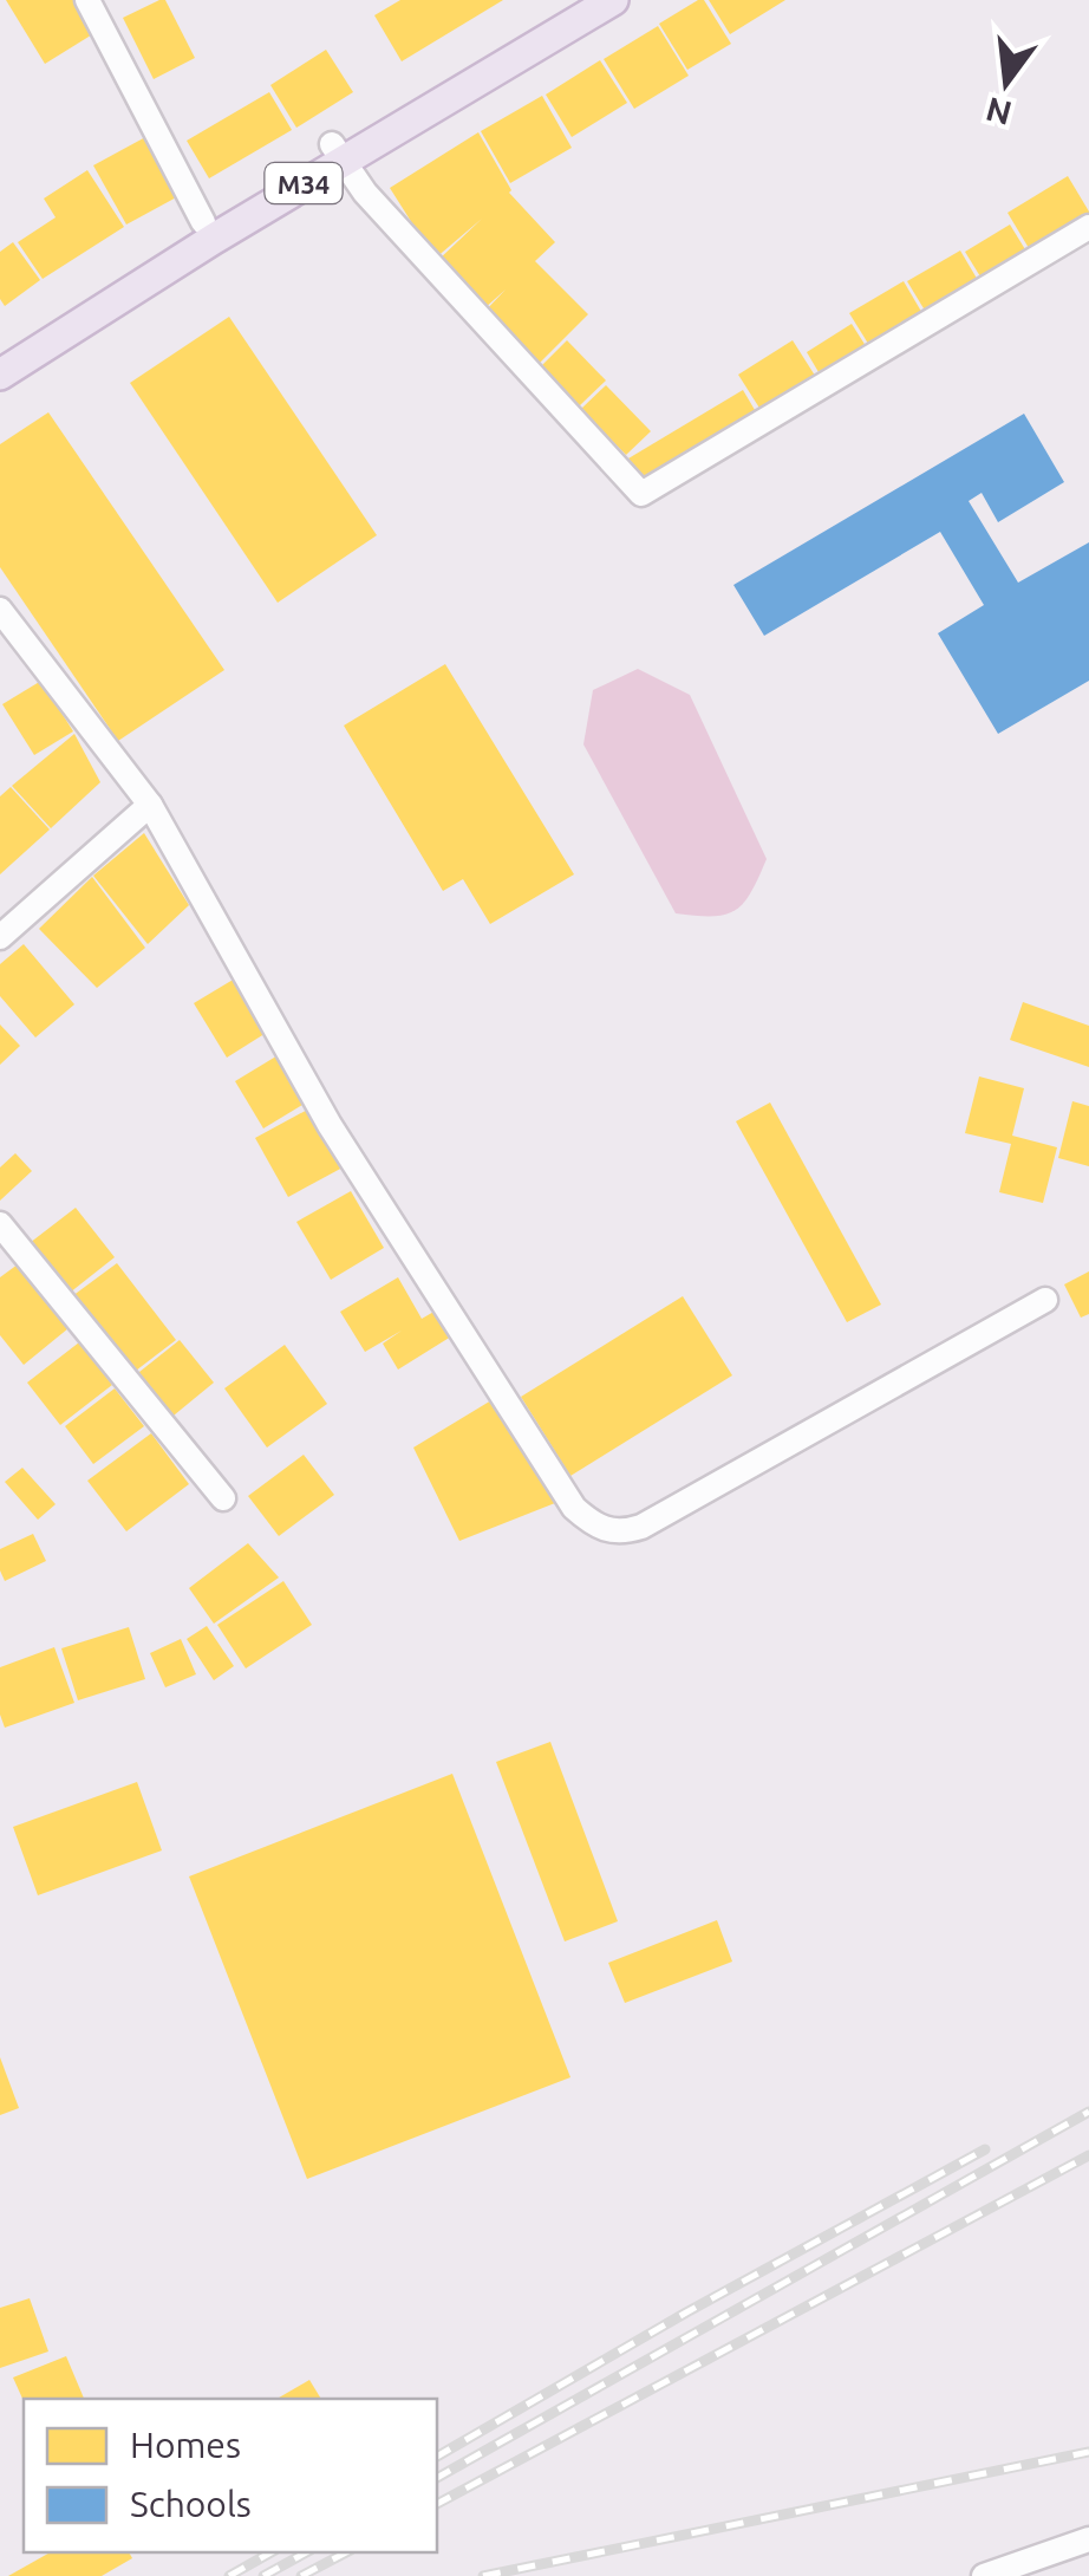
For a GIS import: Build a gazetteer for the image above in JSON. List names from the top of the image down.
{
  "streets": {
    "main road": ["M34"]
  },
  "legend": ["Homes", "Schools"],
  "north": "bottom"
}
